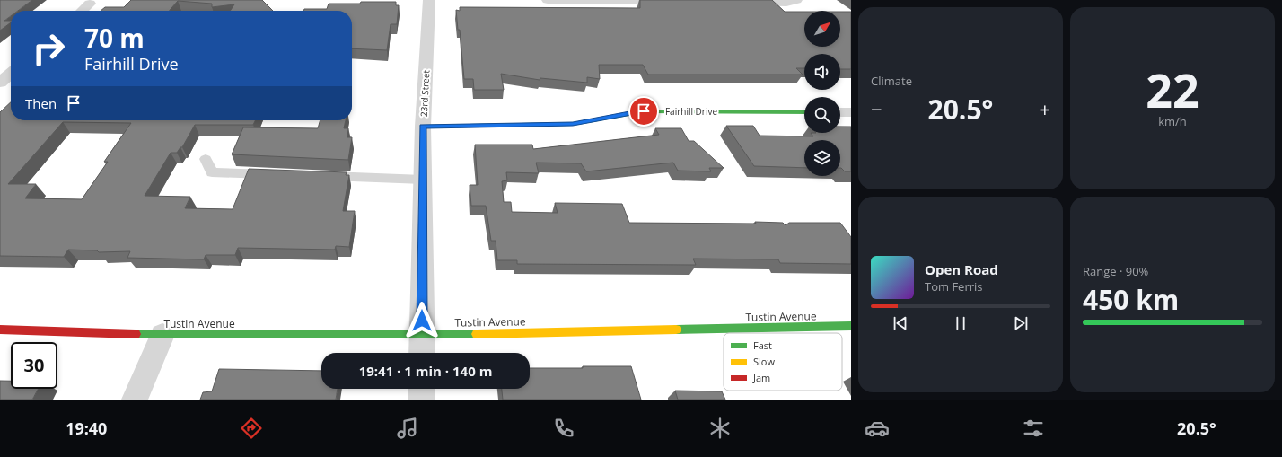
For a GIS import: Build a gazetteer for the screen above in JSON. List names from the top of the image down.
{
  "streets": {
    "street": ["23rd Street", "Fairhill Drive", "Tustin Avenue"]
  },
  "crossings": [
    ["23rd Street", "Fairhill Drive"],
    ["23rd Street", "Tustin Avenue"]
  ],
  "legend": ["Fast", "Slow", "Jam"],
  "north": "top right",
  "page": {
    "tile": [
      "Climate",
      ["22", "km/h"],
      ["Range · 90%", "450 km"]
    ],
    "turn": ["70 m", "Fairhill Drive"],
    "then": "Then",
    "heat": ["−", "20.5°", "+"],
    "song": ["Open Road", "Tom Ferris"],
    "limit": "30",
    "trip": "19:41 · 1 min · 140 m",
    "tabs": ["19:40", "20.5°"]
  }
}
